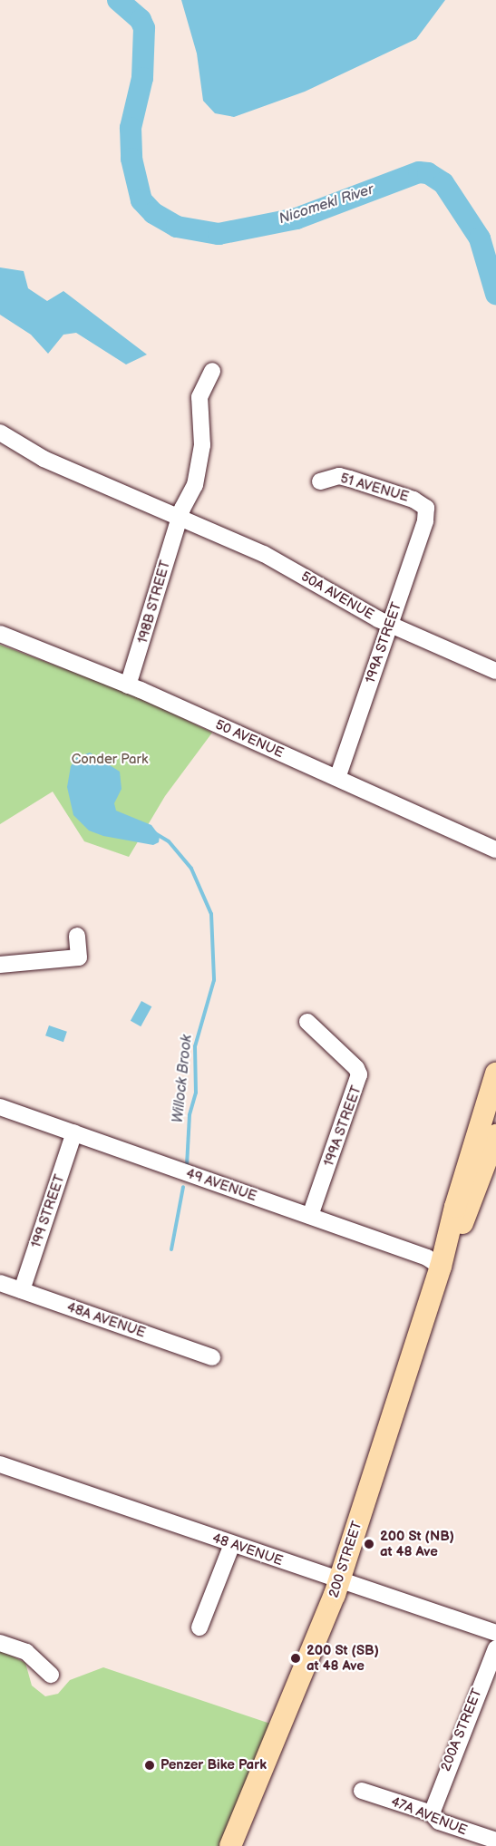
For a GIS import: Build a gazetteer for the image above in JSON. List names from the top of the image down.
{
  "streets": {
    "main road": ["200 STREET"],
    "street": [
      "51 AVENUE",
      "50A AVENUE",
      "198B STREET",
      "199A STREET",
      "50 AVENUE",
      "49 AVENUE",
      "199 STREET",
      "48A AVENUE",
      "48 AVENUE",
      "200A STREET",
      "47A AVENUE"
    ]
  },
  "crossings": [
    ["51 AVENUE", "199A STREET"],
    ["50A AVENUE", "198B STREET"],
    ["50A AVENUE", "199A STREET"],
    ["198B STREET", "50 AVENUE"],
    ["199A STREET", "50 AVENUE"],
    ["199A STREET", "49 AVENUE"],
    ["49 AVENUE", "199 STREET"],
    ["49 AVENUE", "200 STREET"],
    ["199 STREET", "48A AVENUE"],
    ["48 AVENUE", "200 STREET"],
    ["200A STREET", "47A AVENUE"]
  ],
  "water": ["Nicomekl River", "Willock Brook"],
  "parks": ["Conder Park"],
  "places": ["200 St (NB) at 48 Ave", "200 St (SB) at 48 Ave", "Penzer Bike Park"]
}
